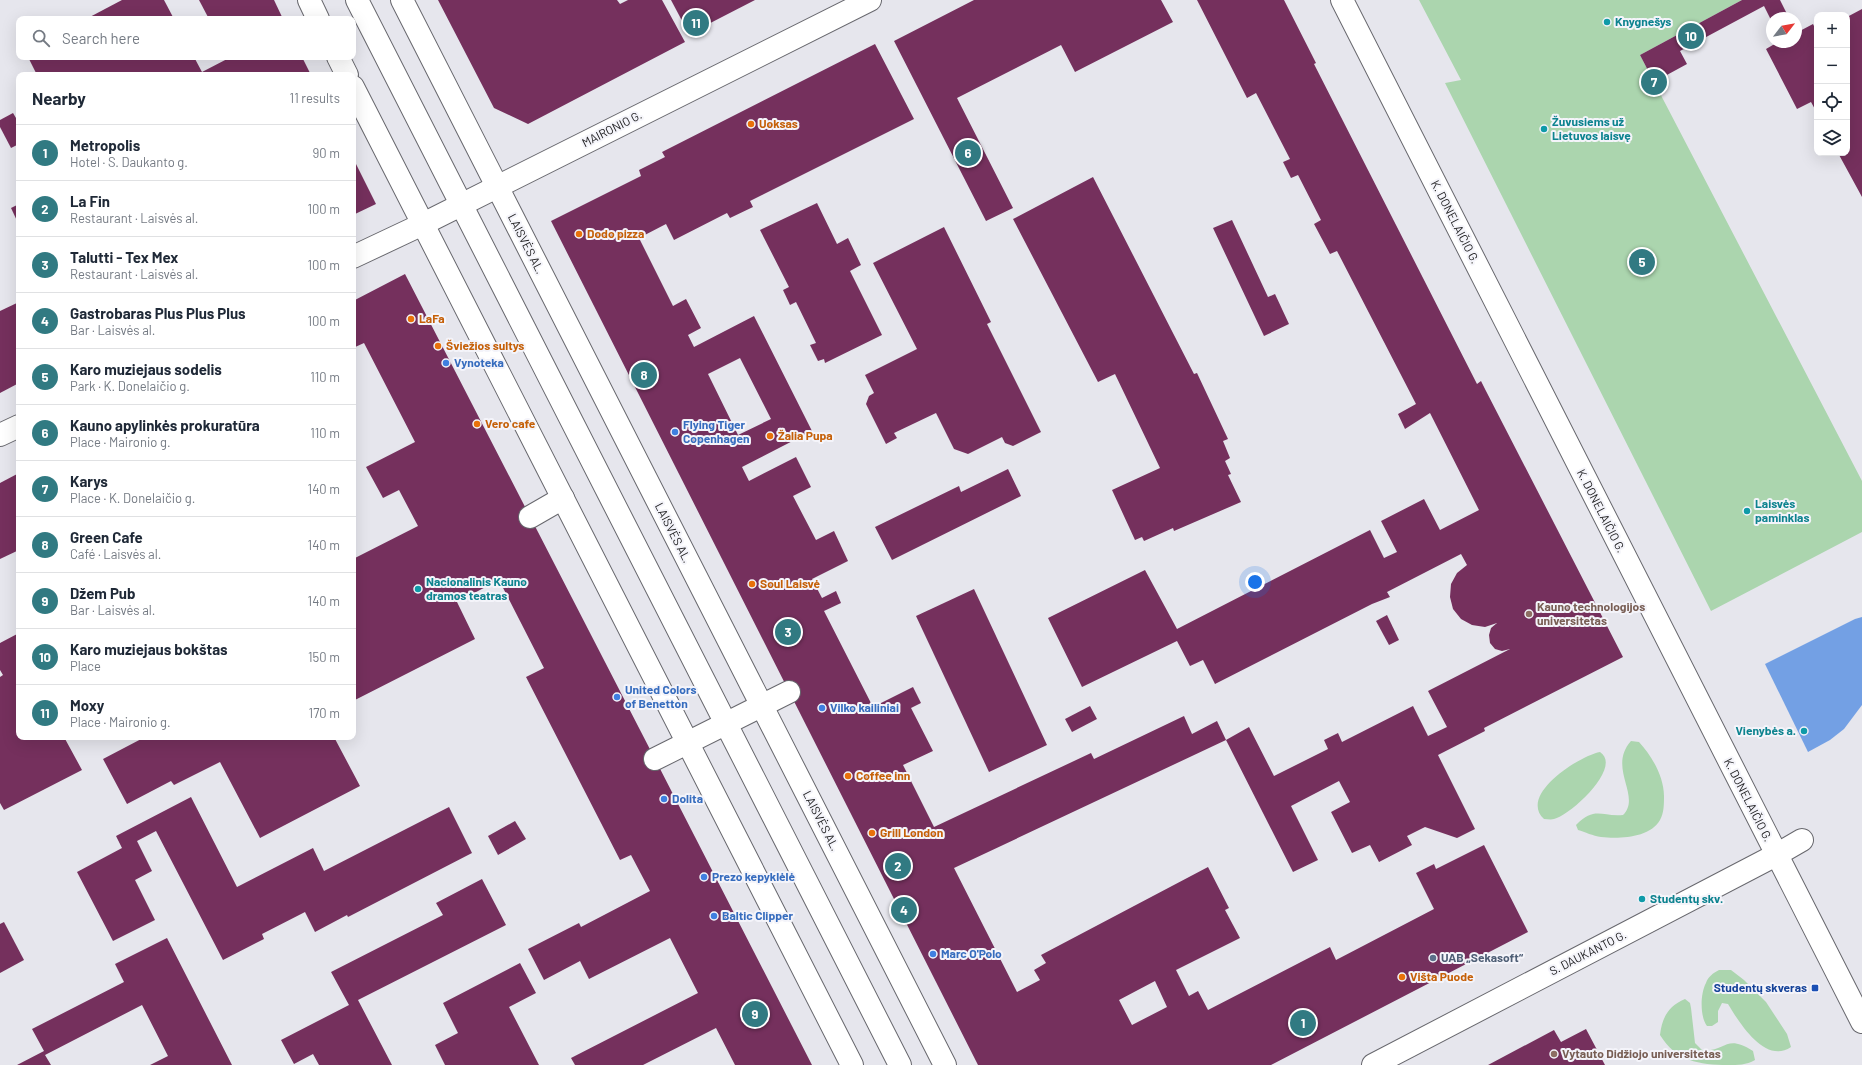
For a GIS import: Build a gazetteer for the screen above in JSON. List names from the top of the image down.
{
  "streets": {
    "street": [
      "MAIRONIO G.",
      "K. DONELAIČIO G.",
      "LAISVĖS AL.",
      "S. DAUKANTO G."
    ]
  },
  "crossings": [
    ["MAIRONIO G.", "LAISVĖS AL."],
    ["K. DONELAIČIO G.", "S. DAUKANTO G."]
  ],
  "places": {
    "other": [
      "Knygnešys",
      "Uoksas",
      "Žuvusiems už Lietuvos laisvę",
      "Dodo pizza",
      "LaFa",
      "Šviežios sultys",
      "Vynoteka",
      "Vero cafe",
      "Flying Tiger Copenhagen",
      "Žalia Pupa",
      "Laisvės paminklas",
      "Soul Laisvė",
      "Nacionalinis Kauno dramos teatras",
      "Kauno technologijos universitetas",
      "United Colors of Benetton",
      "Vilko kailiniai",
      "Vienybės a.",
      "Coffee inn",
      "Dolita",
      "Grill London",
      "Prezo kepyklėlė",
      "Studentų skv.",
      "Baltic Clipper",
      "Marc O'Polo",
      "UAB „Sekasoft“",
      "Višta Puode",
      "Vytauto Didžiojo universitetas"
    ],
    "transit": ["Studentų skveras"]
  },
  "north": "top right",
  "page": {
    "pins": [
      "11",
      "10",
      "7",
      "6",
      "5",
      "8",
      "3",
      "2",
      "4",
      "9",
      "1"
    ],
    "map_buttons": ["+", "−"],
    "search": "Search here",
    "heading": ["Nearby", "11 results"],
    "list": [
      {
        "mark": "1",
        "name": "Metropolis",
        "note": "Hotel · S. Daukanto g.",
        "value": "90 m"
      },
      {
        "mark": "2",
        "name": "La Fin",
        "note": "Restaurant · Laisvės al.",
        "value": "100 m"
      },
      {
        "mark": "3",
        "name": "Talutti - Tex Mex",
        "note": "Restaurant · Laisvės al.",
        "value": "100 m"
      },
      {
        "mark": "4",
        "name": "Gastrobaras Plus Plus Plus",
        "note": "Bar · Laisvės al.",
        "value": "100 m"
      },
      {
        "mark": "5",
        "name": "Karo muziejaus sodelis",
        "note": "Park · K. Donelaičio g.",
        "value": "110 m"
      },
      {
        "mark": "6",
        "name": "Kauno apylinkės prokuratūra",
        "note": "Place · Maironio g.",
        "value": "110 m"
      },
      {
        "mark": "7",
        "name": "Karys",
        "note": "Place · K. Donelaičio g.",
        "value": "140 m"
      },
      {
        "mark": "8",
        "name": "Green Cafe",
        "note": "Café · Laisvės al.",
        "value": "140 m"
      },
      {
        "mark": "9",
        "name": "Džem Pub",
        "note": "Bar · Laisvės al.",
        "value": "140 m"
      },
      {
        "mark": "10",
        "name": "Karo muziejaus bokštas",
        "note": "Place",
        "value": "150 m"
      },
      {
        "mark": "11",
        "name": "Moxy",
        "note": "Place · Maironio g.",
        "value": "170 m"
      }
    ]
  }
}
